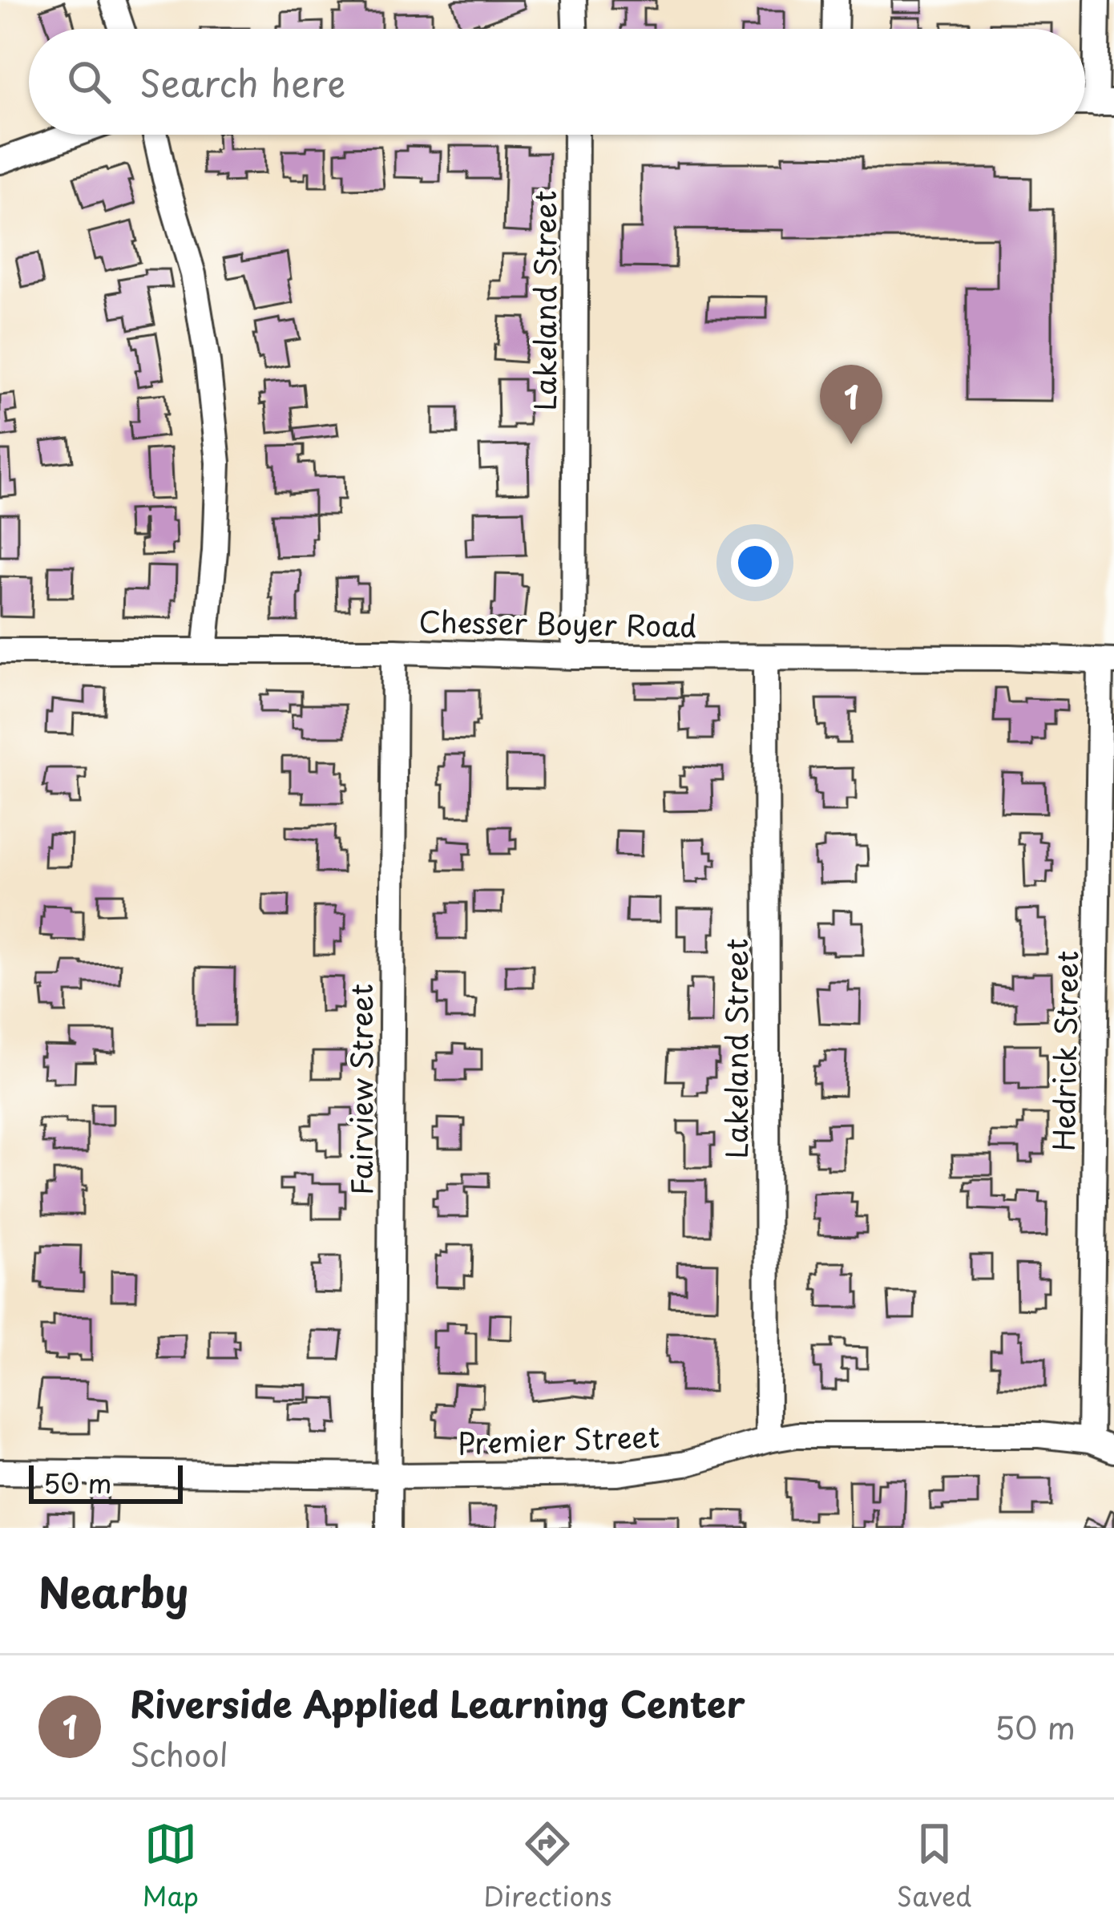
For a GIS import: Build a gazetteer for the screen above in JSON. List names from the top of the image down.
{
  "streets": {
    "street": [
      "Lakeland Street",
      "Chesser Boyer Road",
      "Hedrick Street",
      "Fairview Street",
      "Premier Street"
    ]
  },
  "crossings": [
    ["Lakeland Street", "Chesser Boyer Road"],
    ["Lakeland Street", "Premier Street"],
    ["Chesser Boyer Road", "Hedrick Street"],
    ["Chesser Boyer Road", "Fairview Street"],
    ["Hedrick Street", "Premier Street"],
    ["Fairview Street", "Premier Street"]
  ],
  "scale_bar": "50 m",
  "page": {
    "search": "Search here",
    "pins": "1",
    "scale": "50 m",
    "heading": "Nearby",
    "list": [
      {
        "mark": "1",
        "name": "Riverside Applied Learning Center",
        "note": "School",
        "value": "50 m"
      }
    ],
    "nav": ["Map", "Directions", "Saved"]
  }
}
